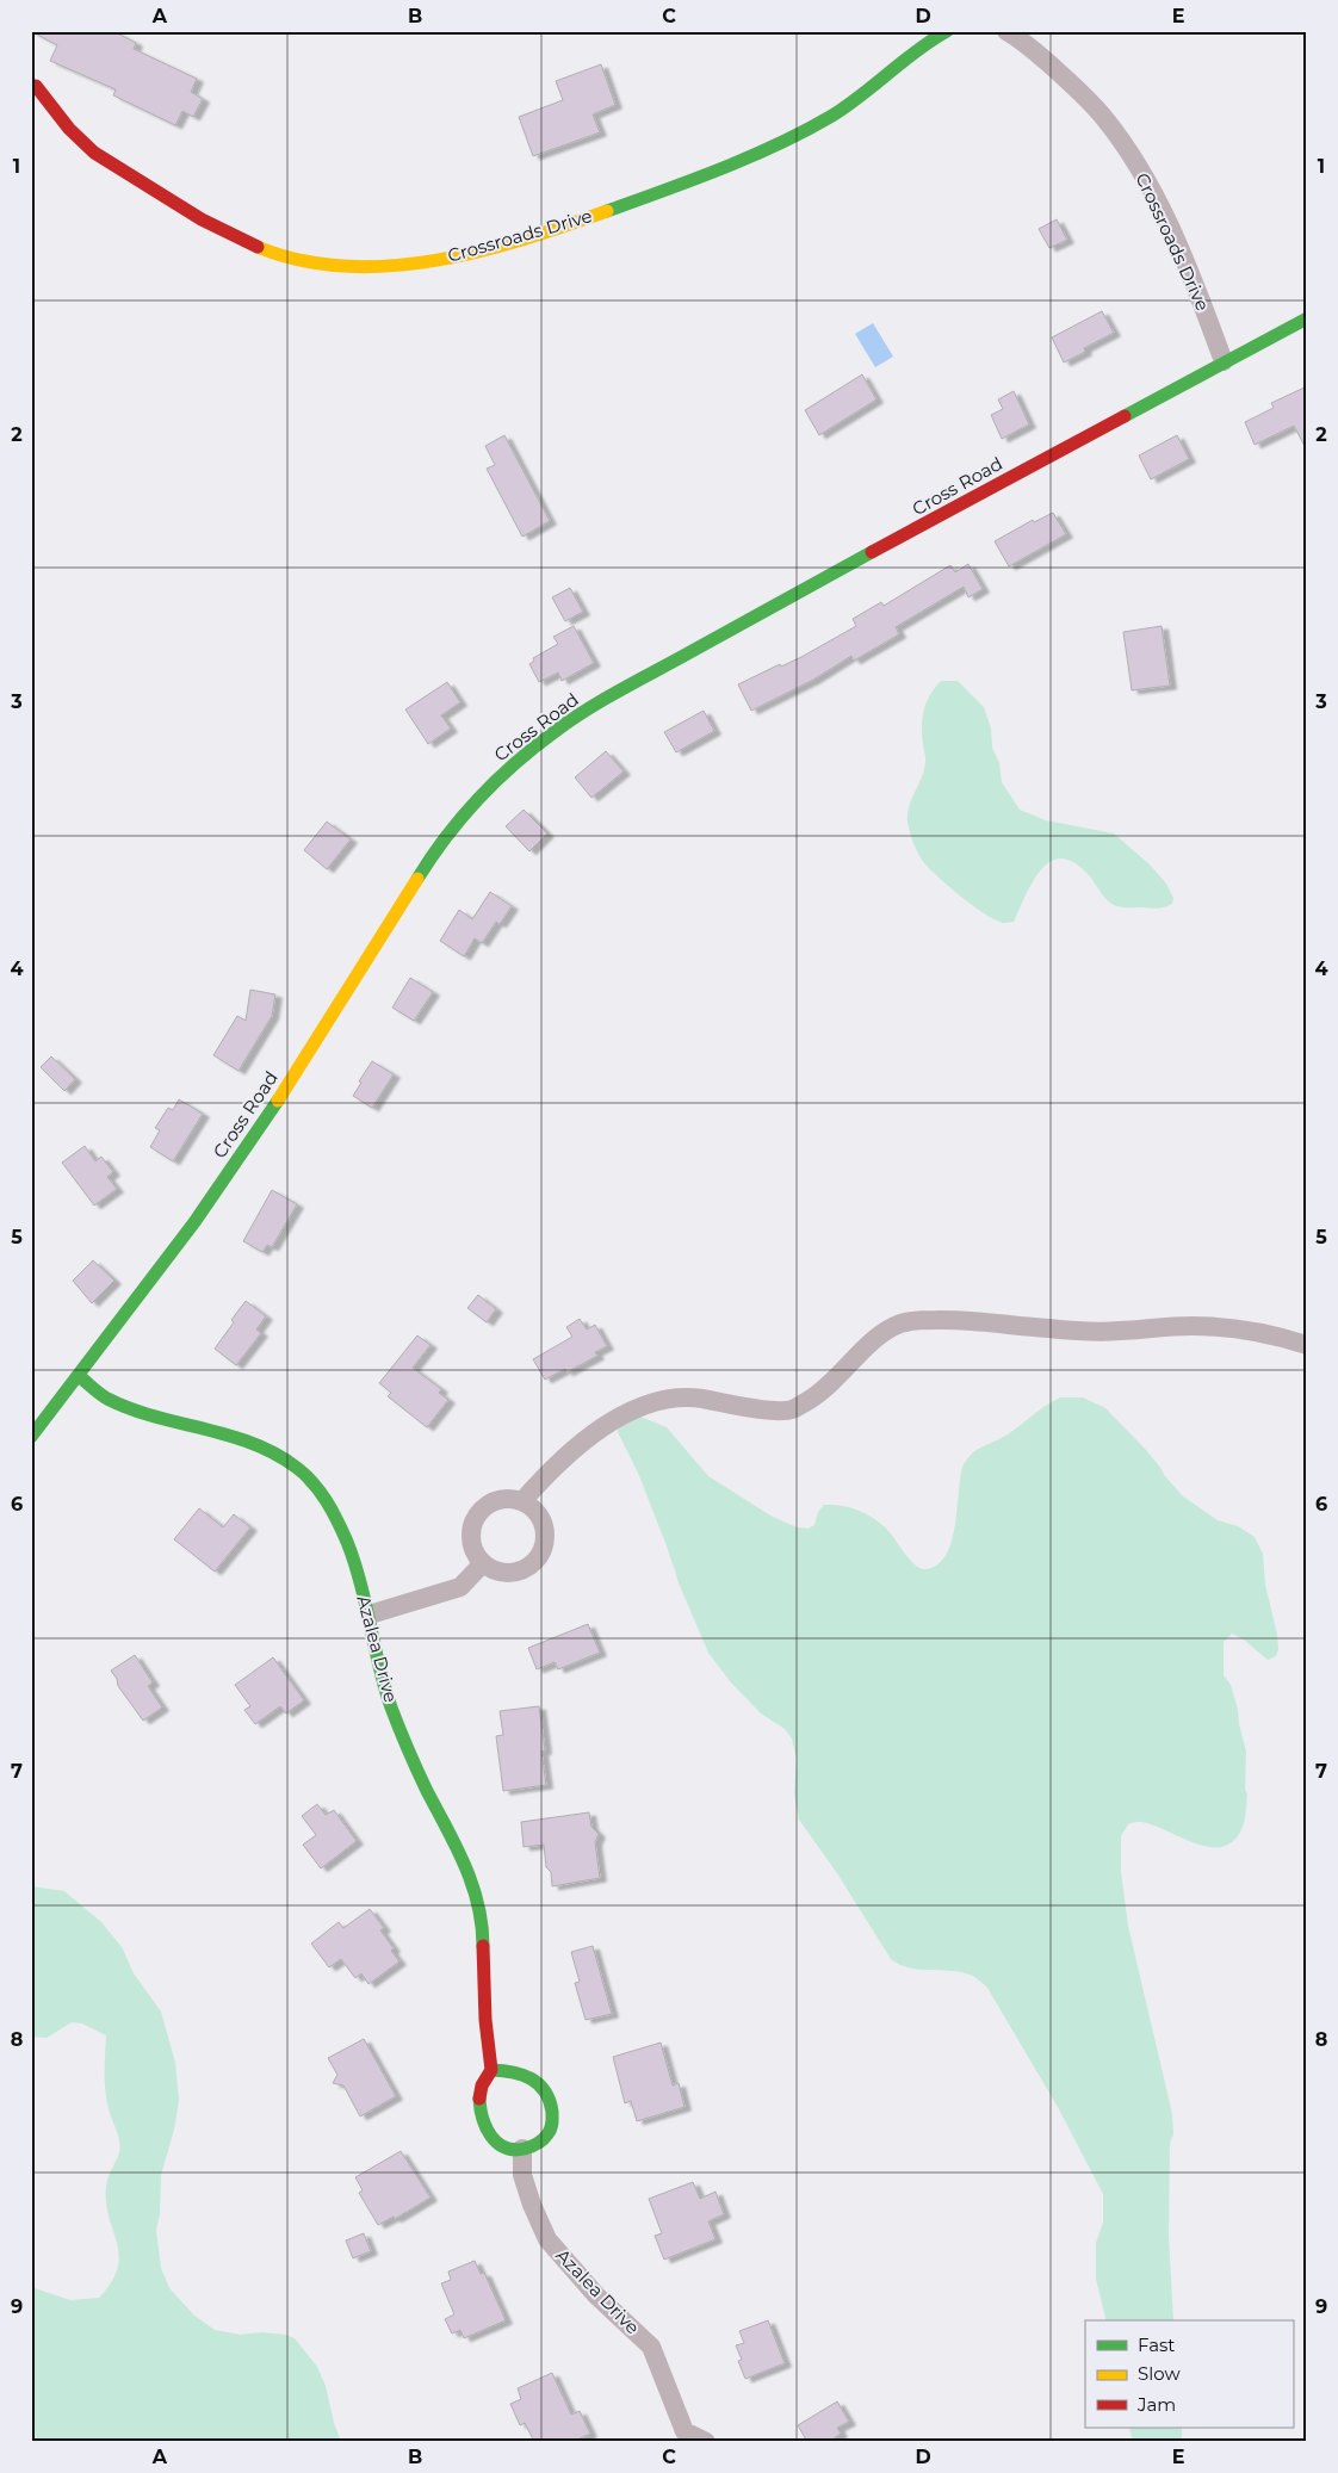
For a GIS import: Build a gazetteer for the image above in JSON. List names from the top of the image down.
{
  "streets": {
    "street": ["Crossroads Drive", "Cross Road", "Azalea Drive"]
  },
  "crossings": [
    ["Crossroads Drive", "Cross Road"],
    ["Cross Road", "Azalea Drive"]
  ],
  "legend": ["Fast", "Slow", "Jam"],
  "grid": {
    "columns": [
      "A",
      "B",
      "C",
      "D",
      "E"
    ],
    "rows": [
      "1",
      "2",
      "3",
      "4",
      "5",
      "6",
      "7",
      "8",
      "9"
    ]
  }
}
